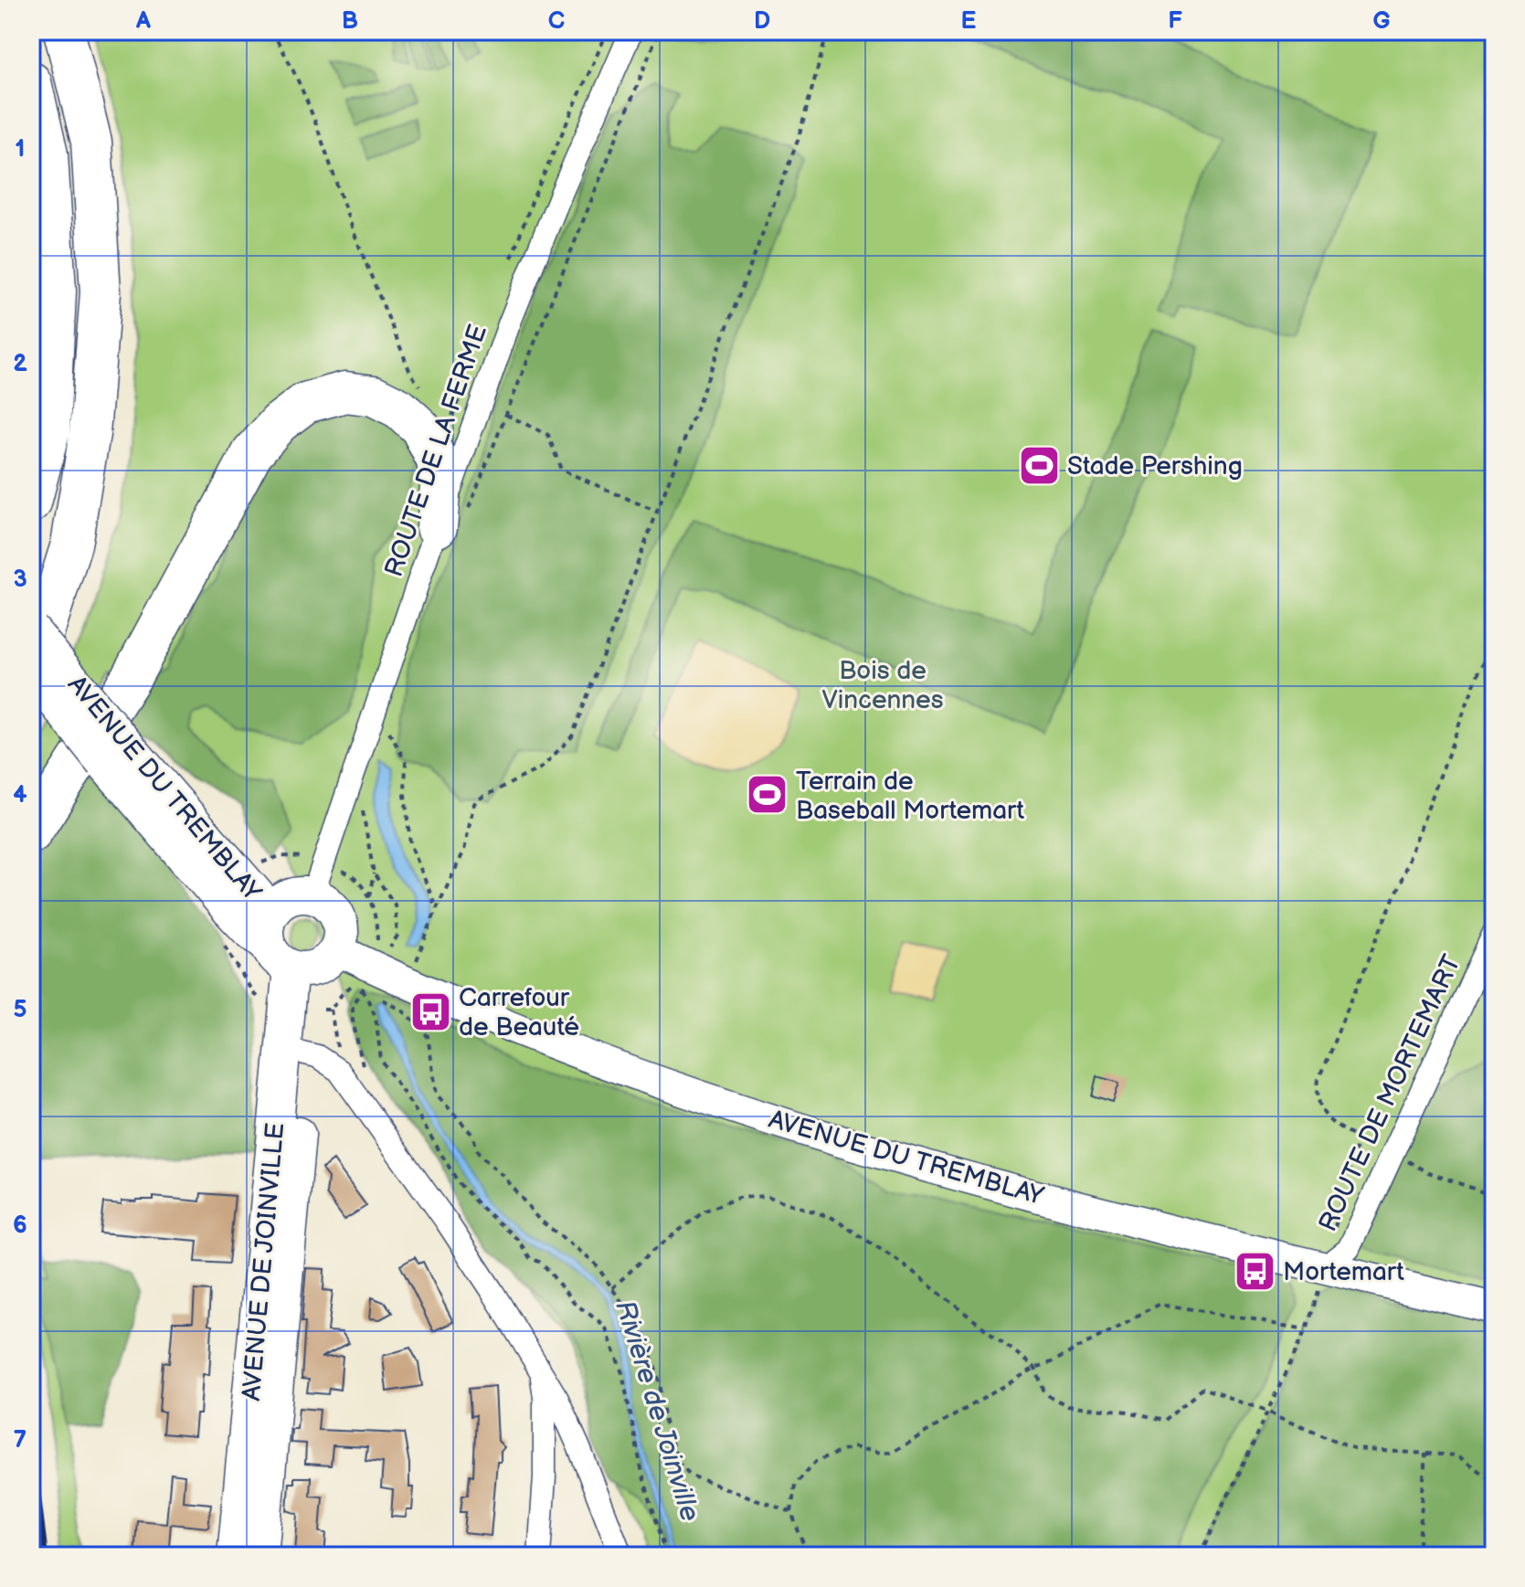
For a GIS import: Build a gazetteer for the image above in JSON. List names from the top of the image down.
{
  "streets": {
    "main road": ["AVENUE DU TREMBLAY", "AVENUE DE JOINVILLE"],
    "street": ["ROUTE DE LA FERME", "ROUTE DE MORTEMART"]
  },
  "crossings": [
    ["AVENUE DU TREMBLAY", "ROUTE DE MORTEMART"],
    ["AVENUE DU TREMBLAY", "AVENUE DE JOINVILLE"]
  ],
  "water": ["Rivière de Joinville"],
  "parks": ["Bois de Vincennes"],
  "places": {
    "sports": ["Stade Pershing", "Terrain de Baseball Mortemart"],
    "bus stop": ["Carrefour de Beauté", "Mortemart"]
  },
  "grid": {
    "columns": [
      "A",
      "B",
      "C",
      "D",
      "E",
      "F",
      "G"
    ],
    "rows": [
      "1",
      "2",
      "3",
      "4",
      "5",
      "6",
      "7"
    ]
  }
}
